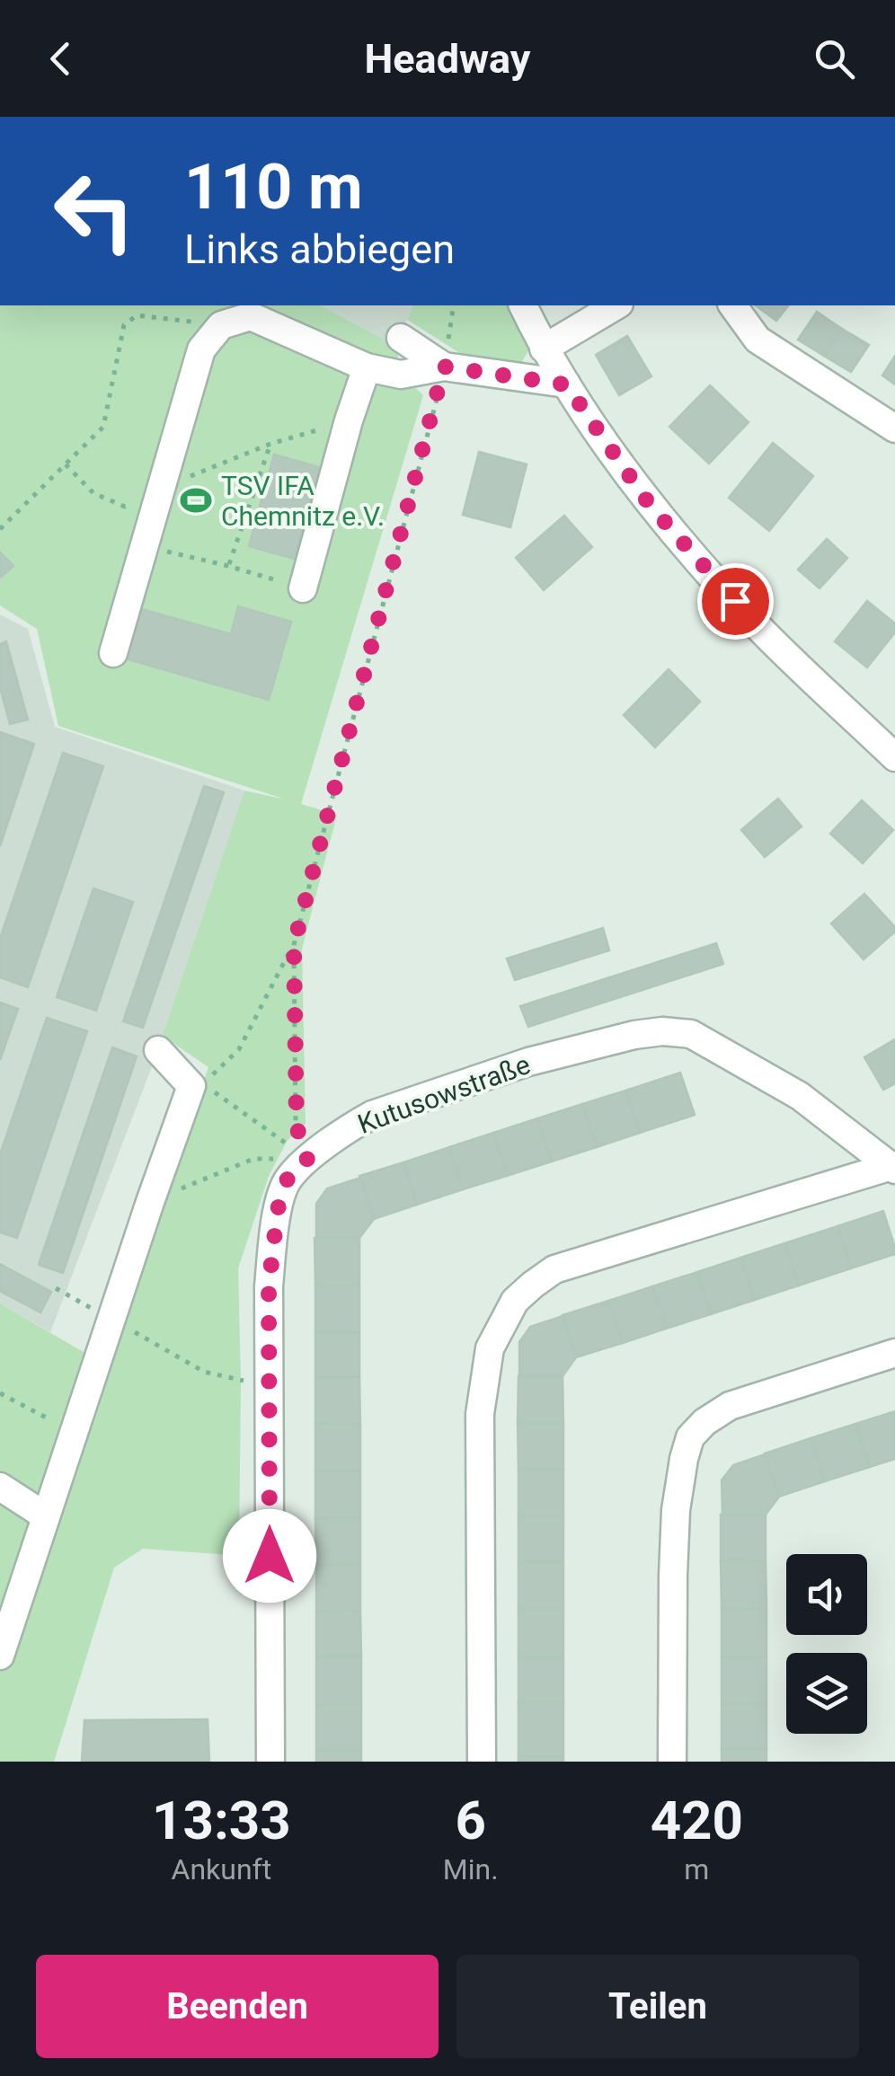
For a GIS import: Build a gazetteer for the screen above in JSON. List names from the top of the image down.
{
  "streets": {
    "street": ["Kutusowstraße"]
  },
  "places": {
    "sports": ["TSV IFA Chemnitz e.V."]
  },
  "page": {
    "header": "Headway",
    "turn": ["110 m", "Links abbiegen"],
    "eta": [
      "13:33",
      "Ankunft",
      "6",
      "Min.",
      "420",
      "m"
    ],
    "buttons": ["Beenden", "Teilen"]
  }
}
